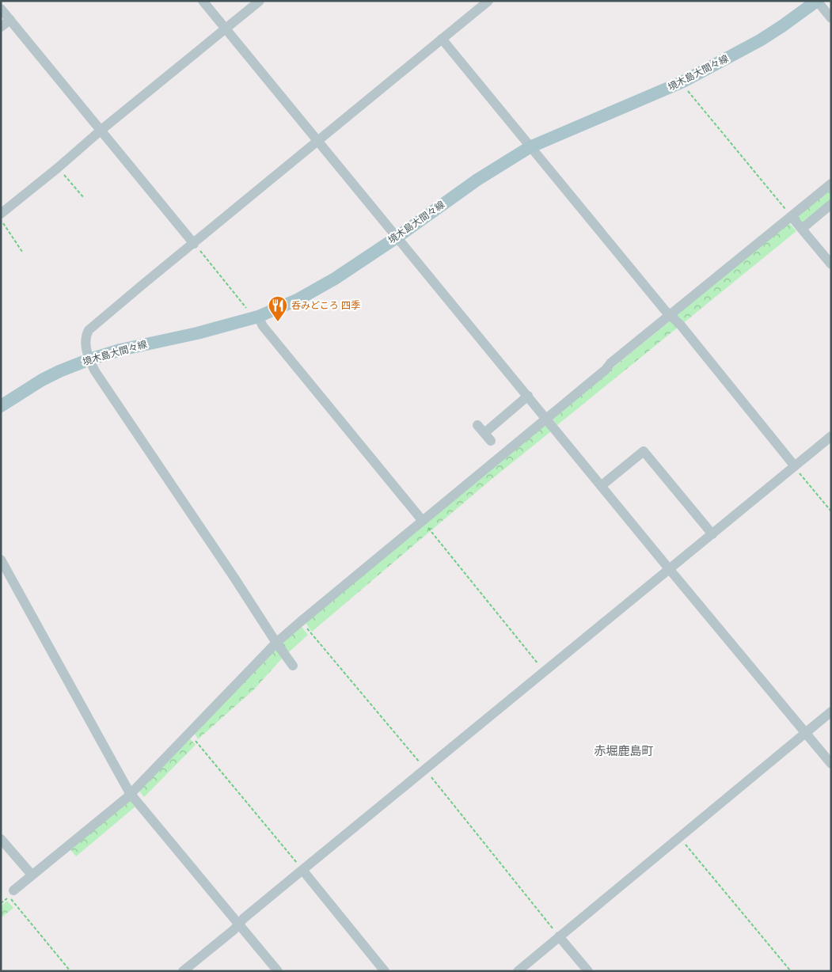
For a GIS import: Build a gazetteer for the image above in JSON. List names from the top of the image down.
{
  "streets": {
    "main road": ["境木島大間々線"]
  },
  "districts": ["赤堀鹿島町"],
  "places": {
    "restaurant": ["呑みどころ 四季"]
  }
}
